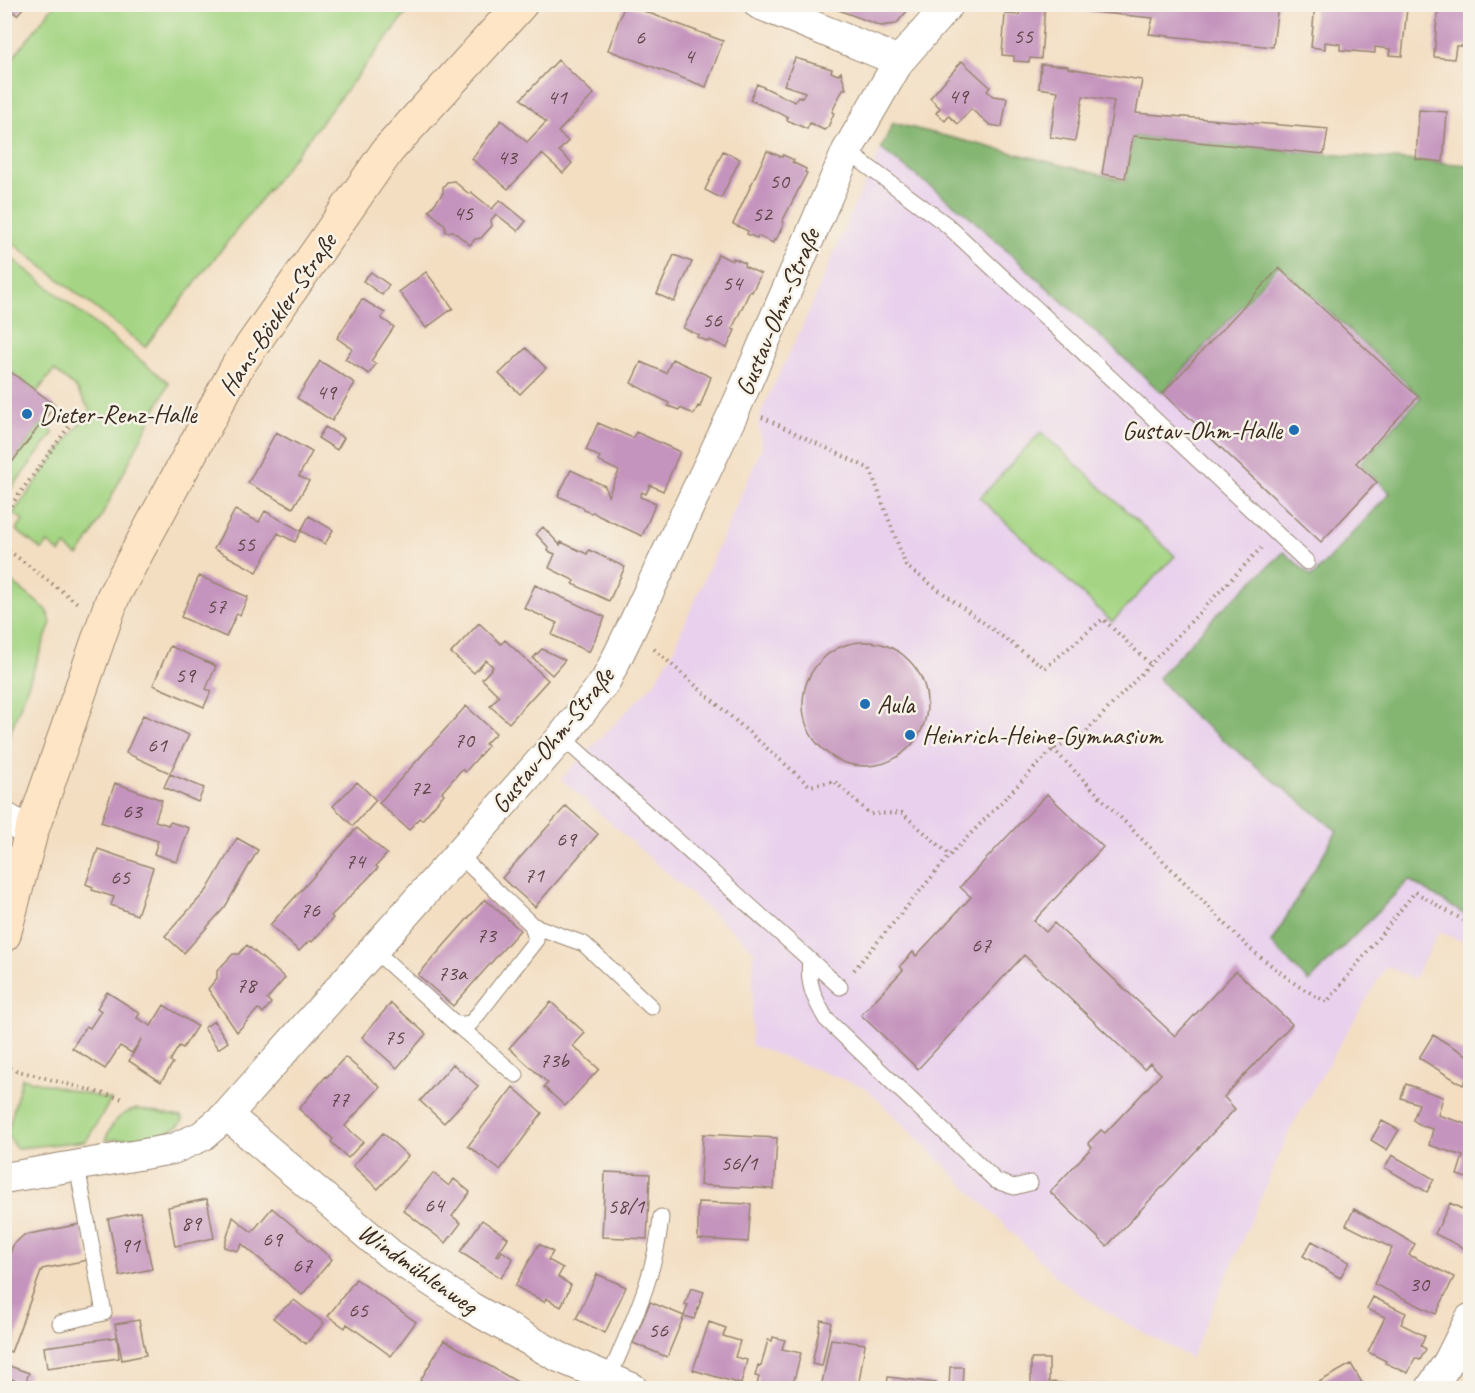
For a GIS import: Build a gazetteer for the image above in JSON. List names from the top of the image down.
{
  "streets": {
    "main road": ["Hans-Böckler-Straße"],
    "street": ["Gustav-Ohm-Straße", "Windmühlenweg"]
  },
  "crossings": [
    ["Gustav-Ohm-Straße", "Windmühlenweg"]
  ],
  "places": [
    "Dieter-Renz-Halle",
    "Gustav-Ohm-Halle",
    "Aula",
    "Heinrich-Heine-Gymnasium"
  ],
  "house_numbers": [
    "55",
    "6",
    "4",
    "49",
    "41",
    "43",
    "50",
    "45",
    "52",
    "54",
    "56",
    "49",
    "55",
    "57",
    "59",
    "70",
    "61",
    "72",
    "63",
    "69",
    "74",
    "71",
    "65",
    "76",
    "73",
    "67",
    "73a",
    "78",
    "75",
    "73b",
    "77",
    "56/1",
    "64",
    "58/1",
    "89",
    "69",
    "91",
    "67",
    "30",
    "65",
    "56"
  ]
}
